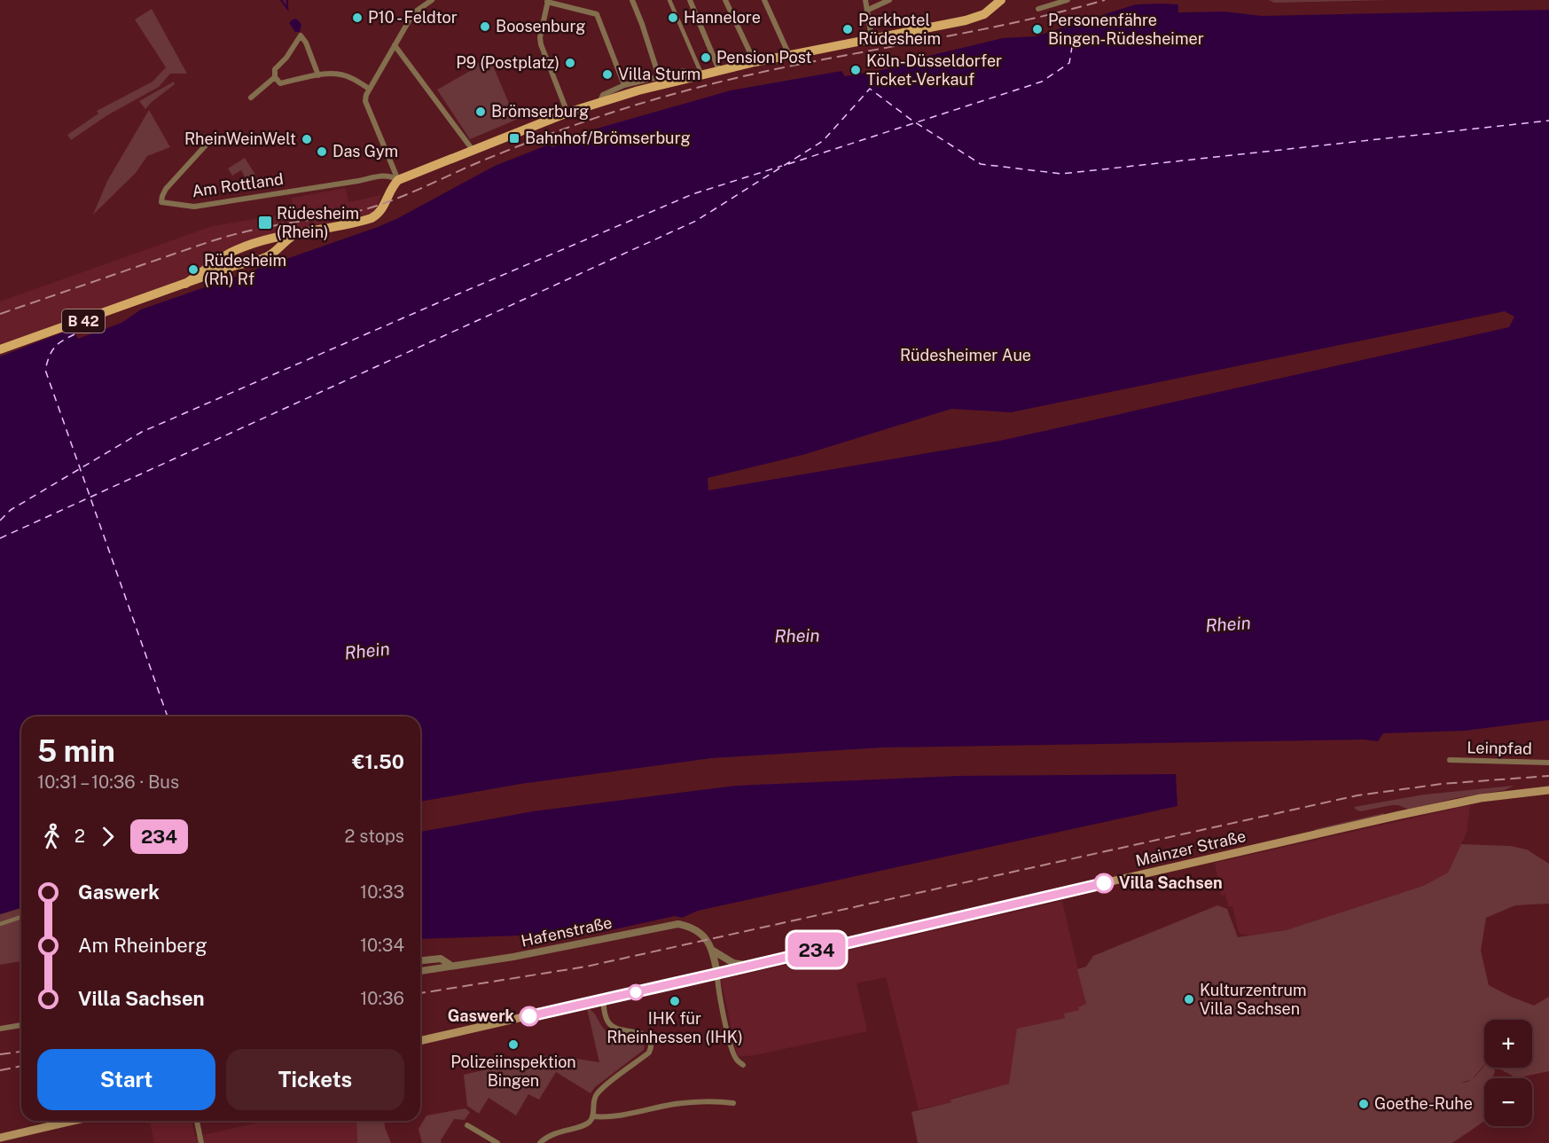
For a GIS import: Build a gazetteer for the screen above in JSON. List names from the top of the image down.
{
  "streets": {
    "main road": ["B 42", "Mainzer Straße"],
    "street": ["Am Rottland", "Leinpfad", "Hafenstraße"]
  },
  "crossings": [
    ["Am Rottland", "B 42"],
    ["Mainzer Straße", "Hafenstraße"]
  ],
  "water": ["Rhein"],
  "parks": ["Rüdesheimer Aue"],
  "places": {
    "other": [
      "P10 - Feldtor",
      "Hannelore",
      "Boosenburg",
      "Parkhotel Rüdesheim",
      "Personenfähre Bingen-Rüdesheimer",
      "Pension Post",
      "P9 (Postplatz)",
      "Köln-Düsseldorfer Ticket-Verkauf",
      "Villa Sturm",
      "Brömserburg",
      "RheinWeinWelt",
      "Das Gym",
      "Rüdesheim (Rh) Rf",
      "Villa Sachsen",
      "Kulturzentrum Villa Sachsen",
      "IHK für Rheinhessen (IHK)",
      "Gaswerk",
      "Polizeiinspektion Bingen",
      "Goethe-Ruhe"
    ],
    "transit": ["Bahnhof/Brömserburg", "Rüdesheim (Rhein)"]
  },
  "lines": ["bus line 234"],
  "page": {
    "on_map": "234",
    "heading": ["5 min", "10:31 – 10:36 · Bus", "€1.50"],
    "legs": ["2", "234", "2 stops"],
    "list": [
      {
        "name": "Gaswerk",
        "value": "10:33"
      },
      {
        "name": "Am Rheinberg",
        "value": "10:34"
      },
      {
        "name": "Villa Sachsen",
        "value": "10:36"
      }
    ],
    "map_buttons": ["+", "−"],
    "buttons": ["Start", "Tickets"]
  }
}
